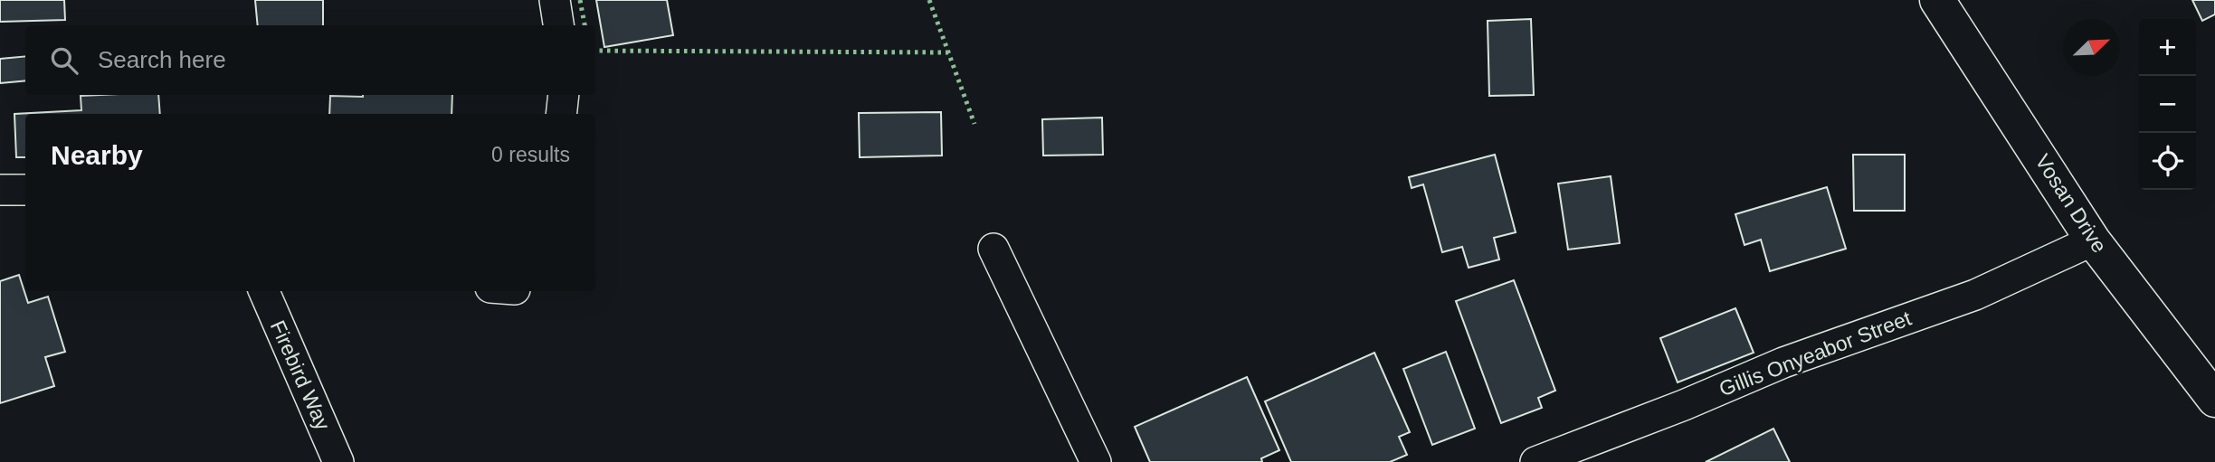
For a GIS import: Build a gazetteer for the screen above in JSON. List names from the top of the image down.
{
  "streets": {
    "street": ["Vosan Drive", "Gillis Onyeabor Street", "Firebird Way"]
  },
  "crossings": [
    ["Vosan Drive", "Gillis Onyeabor Street"]
  ],
  "north": "top right",
  "page": {
    "map_buttons": ["+", "−"],
    "search": "Search here",
    "heading": ["Nearby", "0 results"]
  }
}
